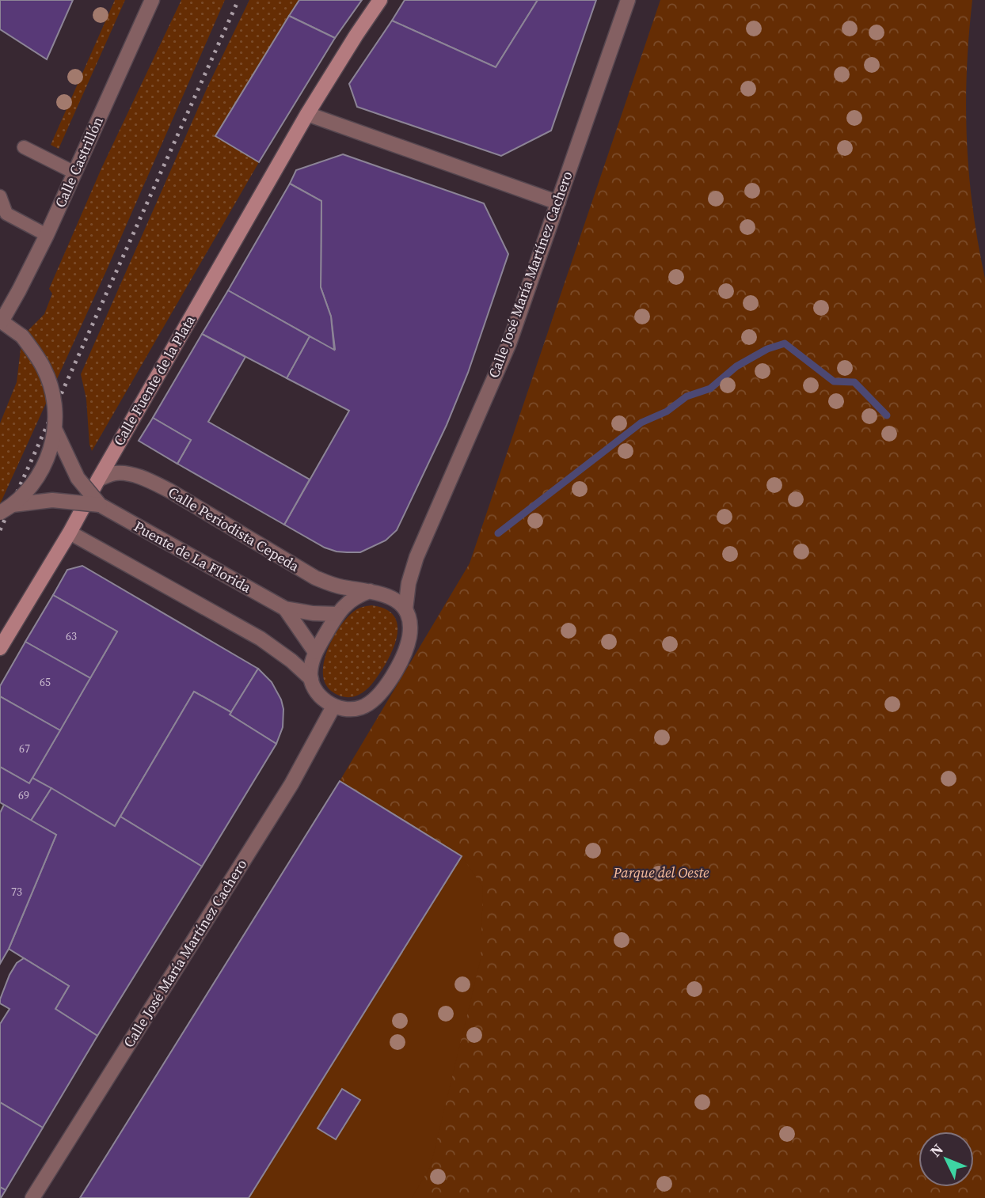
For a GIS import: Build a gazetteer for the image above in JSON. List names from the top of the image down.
{
  "streets": {
    "main road": ["Calle Fuente de la Plata"],
    "street": [
      "Calle Castrillón",
      "Calle José María Martínez Cachero",
      "Calle Periodista Cepeda",
      "Puente de La Florida"
    ]
  },
  "crossings": [
    ["Calle José María Martínez Cachero", "Calle Periodista Cepeda"],
    ["Calle José María Martínez Cachero", "Puente de La Florida"],
    ["Calle Fuente de la Plata", "Calle Periodista Cepeda"],
    ["Calle Periodista Cepeda", "Puente de La Florida"]
  ],
  "parks": ["Parque del Oeste"],
  "house_numbers": [
    "63",
    "65",
    "67",
    "69",
    "73"
  ],
  "north": "top left"
}
